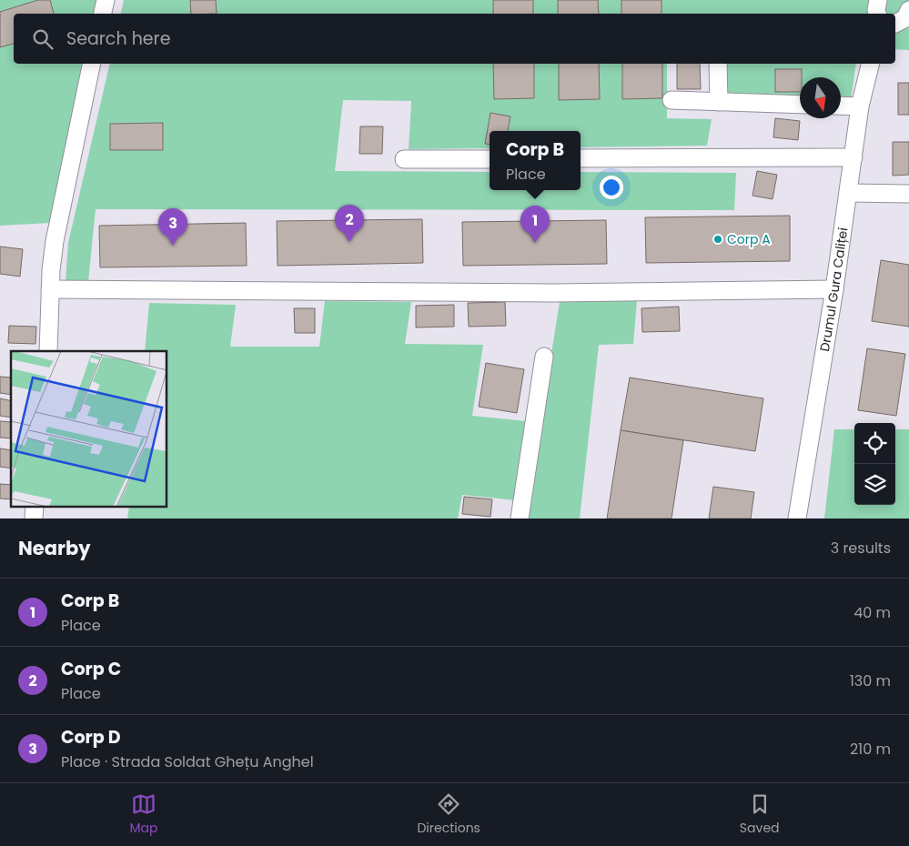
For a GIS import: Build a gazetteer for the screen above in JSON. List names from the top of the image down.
{
  "streets": {
    "street": ["Drumul Gura Caliței"]
  },
  "places": ["Corp A"],
  "north": "bottom",
  "page": {
    "search": "Search here",
    "popup": ["Corp B", "Place"],
    "pins": ["2", "1", "3"],
    "heading": ["Nearby", "3 results"],
    "list": [
      {
        "mark": "1",
        "name": "Corp B",
        "note": "Place",
        "value": "40 m"
      },
      {
        "mark": "2",
        "name": "Corp C",
        "note": "Place",
        "value": "130 m"
      },
      {
        "mark": "3",
        "name": "Corp D",
        "note": "Place · Strada Soldat Ghețu Anghel",
        "value": "210 m"
      }
    ],
    "nav": ["Map", "Directions", "Saved"]
  }
}
